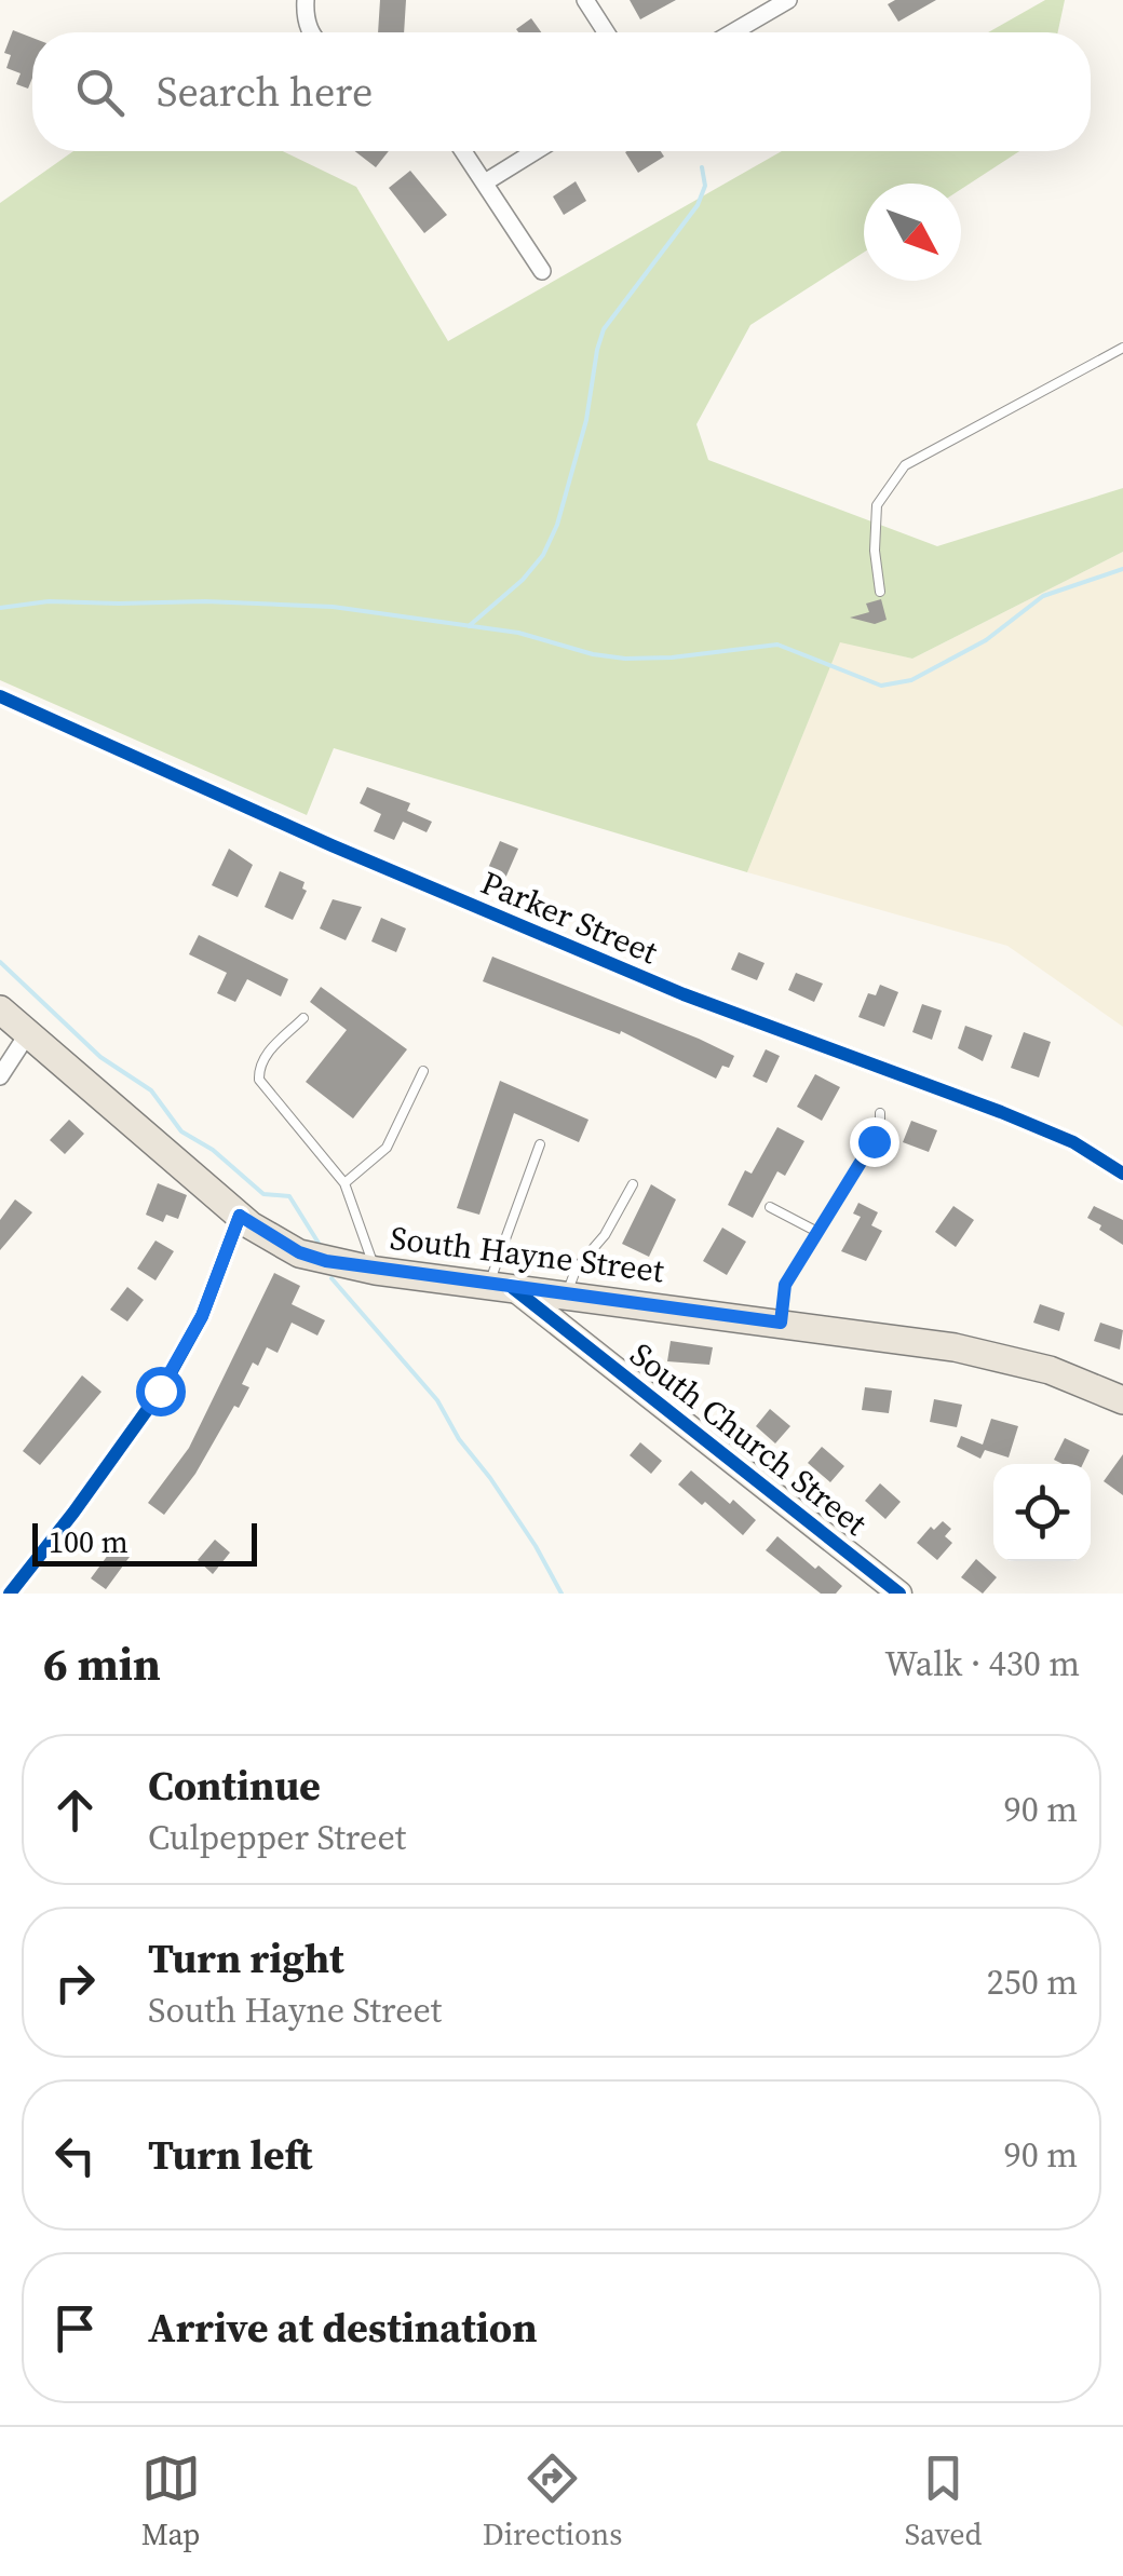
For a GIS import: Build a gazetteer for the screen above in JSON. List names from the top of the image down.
{
  "streets": {
    "main road": ["South Hayne Street"],
    "street": ["Parker Street", "South Church Street"]
  },
  "crossings": [
    ["South Hayne Street", "South Church Street"]
  ],
  "scale_bar": "100 m",
  "north": "bottom right",
  "page": {
    "search": "Search here",
    "scale": "100 m",
    "heading": ["6 min", "Walk · 430 m"],
    "list": [
      ["Continue", "Culpepper Street", "90 m"],
      ["Turn right", "South Hayne Street", "250 m"],
      ["Turn left", "90 m"],
      "Arrive at destination"
    ],
    "nav": ["Map", "Directions", "Saved"]
  }
}
